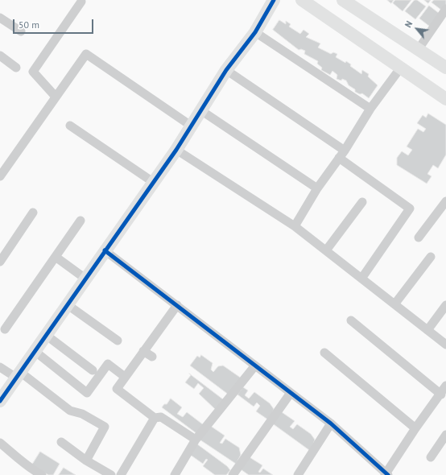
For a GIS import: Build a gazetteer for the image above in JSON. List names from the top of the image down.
{
  "scale_bar": "50 m",
  "north": "top left"
}
